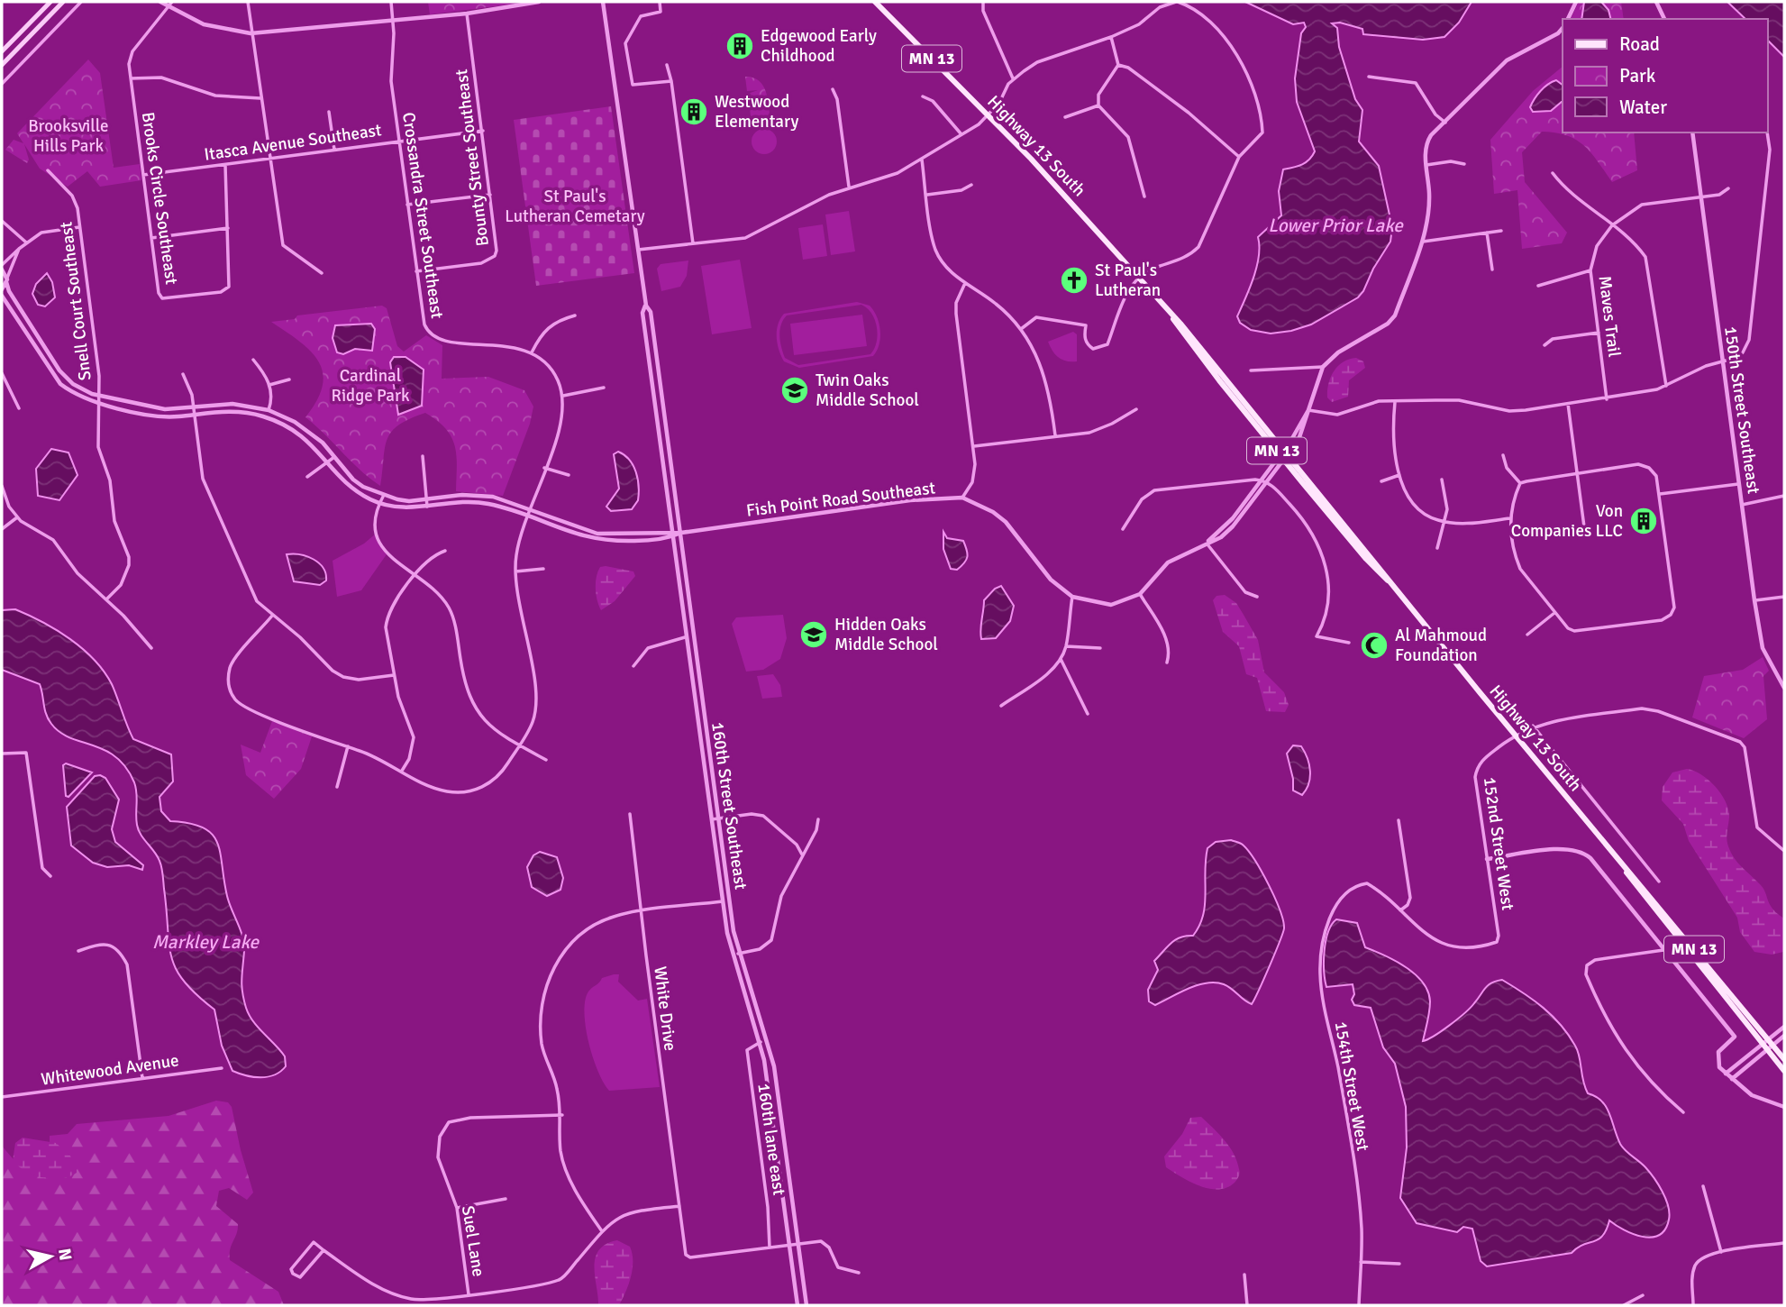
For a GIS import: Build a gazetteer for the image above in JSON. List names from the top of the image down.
{
  "streets": {
    "main road": ["MN 13", "Highway 13 South"],
    "street": [
      "Itasca Avenue Southeast",
      "Bounty Street Southeast",
      "Brooks Circle Southeast",
      "Crossandra Street Southeast",
      "Snell Court Southeast",
      "Maves Trail",
      "150th Street Southeast",
      "Fish Point Road Southeast",
      "160th Street Southeast",
      "152nd Street West",
      "White Drive",
      "Whitewood Avenue",
      "154th Street West",
      "160th lane east",
      "Suel Lane"
    ]
  },
  "crossings": [
    ["Itasca Avenue Southeast", "Bounty Street Southeast"],
    ["Itasca Avenue Southeast", "Brooks Circle Southeast"],
    ["Itasca Avenue Southeast", "Crossandra Street Southeast"],
    ["Highway 13 South", "Fish Point Road Southeast"],
    ["Highway 13 South", "152nd Street West"],
    ["Bounty Street Southeast", "Crossandra Street Southeast"],
    ["Maves Trail", "150th Street Southeast"],
    ["Fish Point Road Southeast", "160th Street Southeast"],
    ["160th Street Southeast", "160th lane east"],
    ["152nd Street West", "154th Street West"],
    ["White Drive", "160th lane east"]
  ],
  "water": ["Lower Prior Lake", "Markley Lake"],
  "parks": ["Brooksville Hills Park", "St Paul's Lutheran Cemetary", "Cardinal Ridge Park"],
  "places": {
    "building": ["Edgewood Early Childhood", "Westwood Elementary", "Von Companies LLC"],
    "church": ["St Paul's Lutheran"],
    "school or university": ["Twin Oaks Middle School", "Hidden Oaks Middle School"],
    "mosque": ["Al Mahmoud Foundation"]
  },
  "legend": ["Road", "Park", "Water"],
  "north": "right"
}
